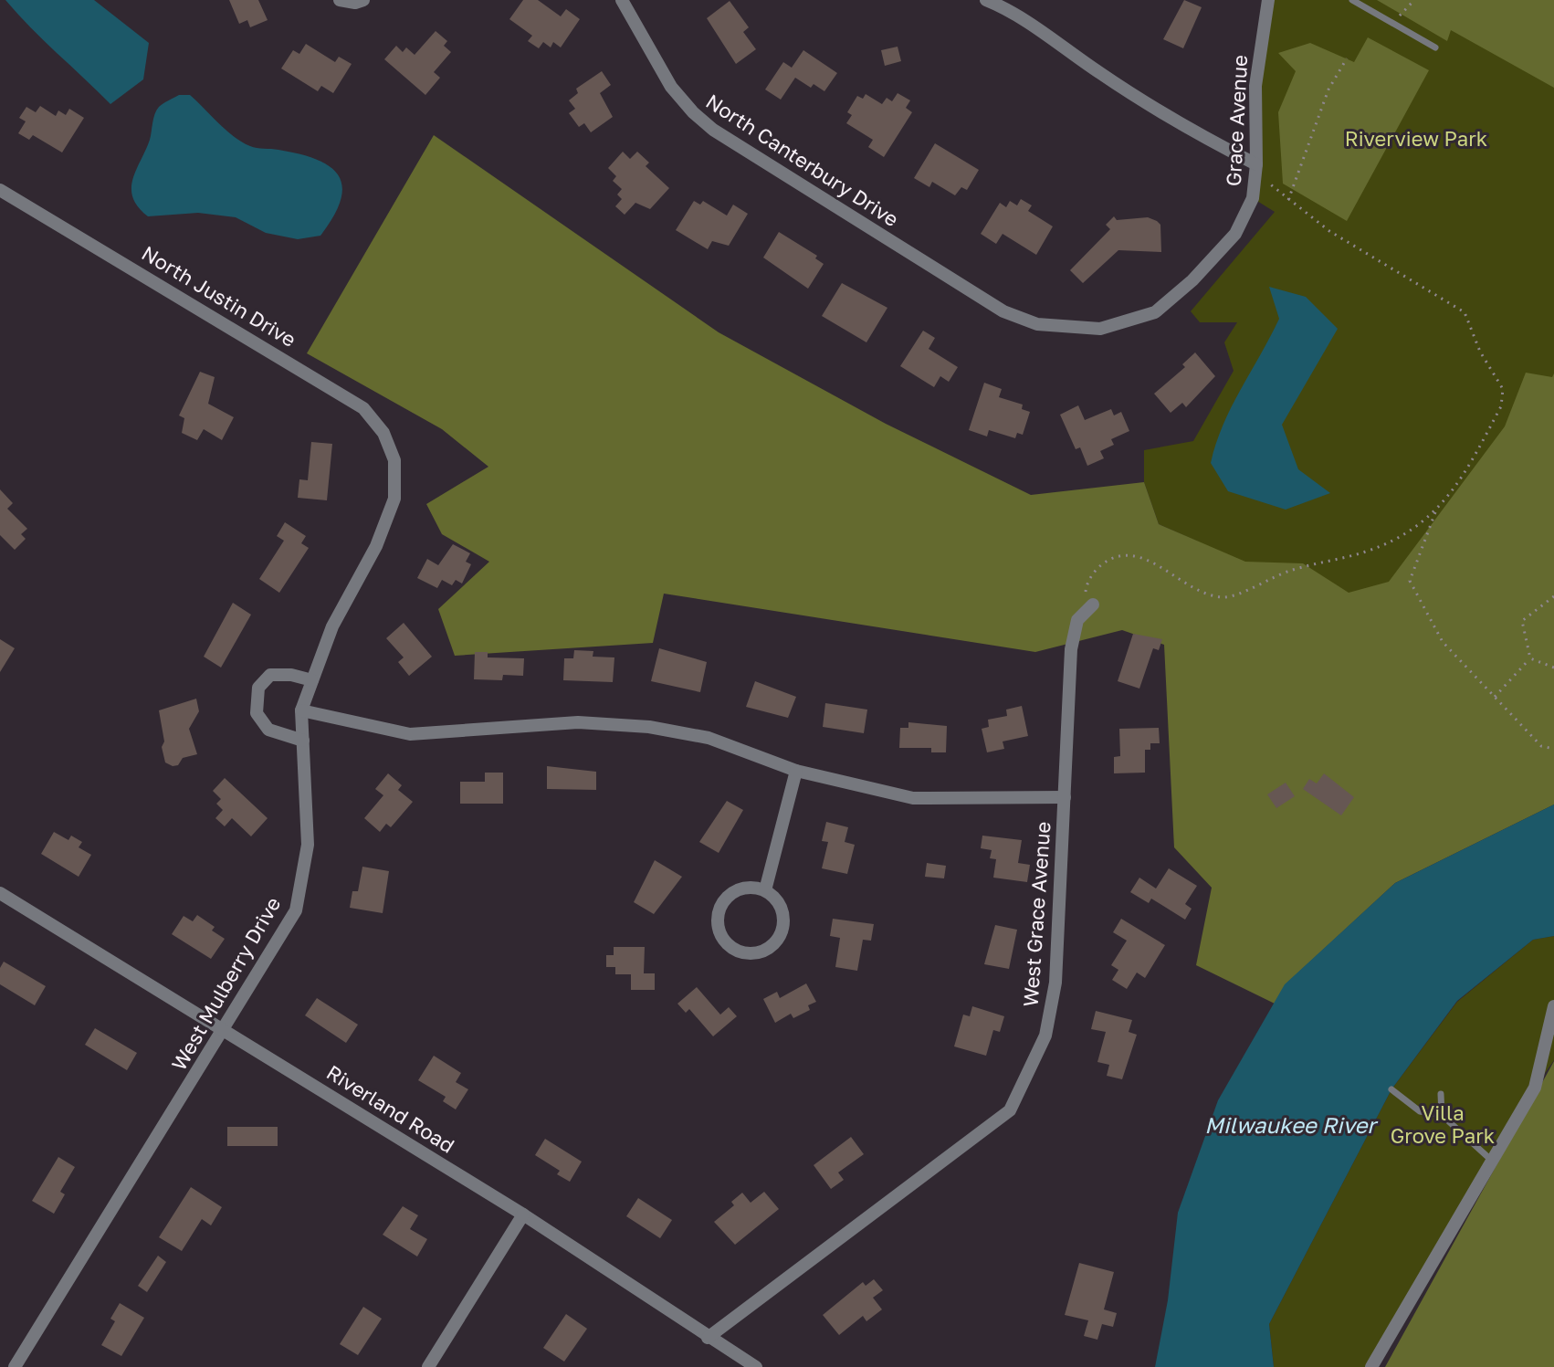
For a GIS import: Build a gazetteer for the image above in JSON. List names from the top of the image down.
{
  "streets": {
    "street": [
      "Grace Avenue",
      "North Canterbury Drive",
      "North Justin Drive",
      "West Grace Avenue",
      "West Mulberry Drive",
      "Riverland Road"
    ]
  },
  "crossings": [
    ["Grace Avenue", "North Canterbury Drive"],
    ["North Justin Drive", "West Mulberry Drive"],
    ["West Grace Avenue", "Riverland Road"],
    ["West Mulberry Drive", "Riverland Road"]
  ],
  "water": ["Milwaukee River"],
  "parks": ["Riverview Park", "Villa Grove Park"]
}
